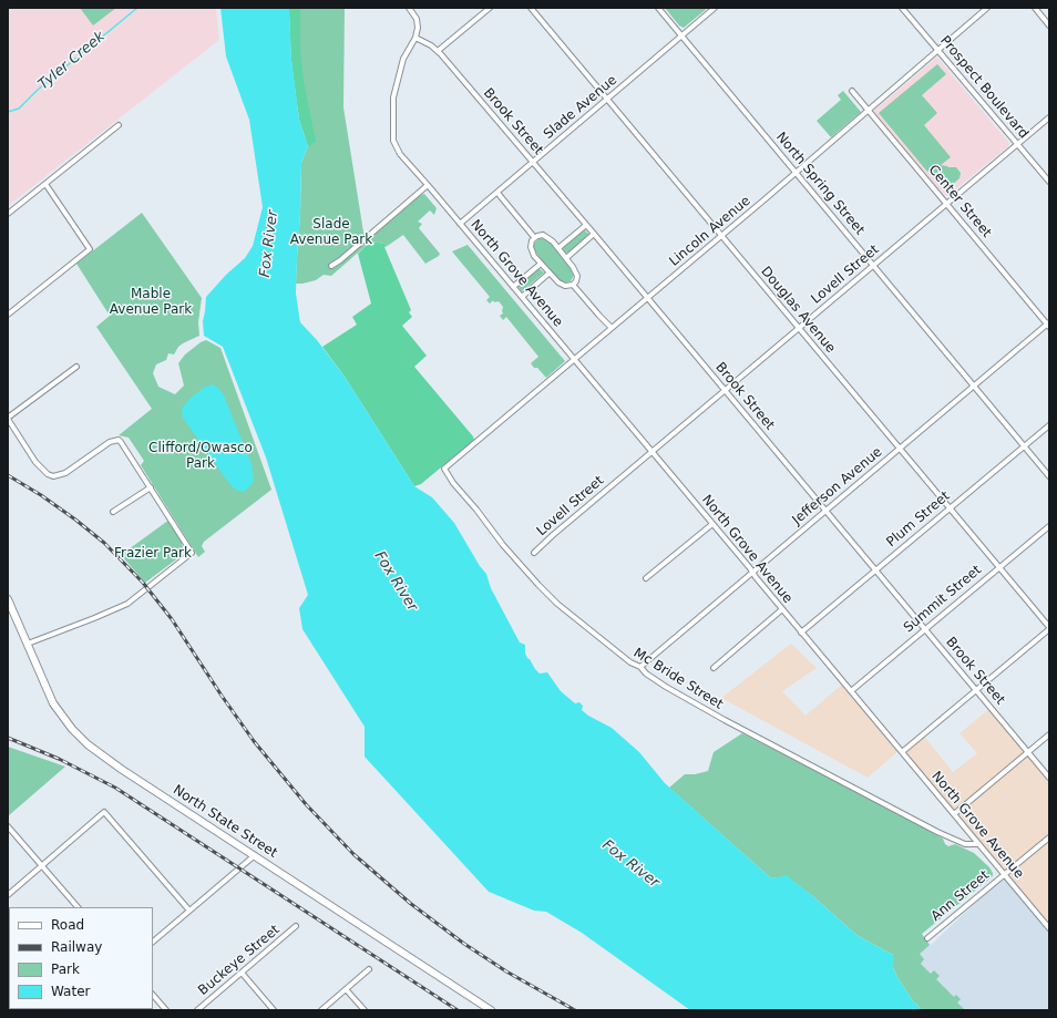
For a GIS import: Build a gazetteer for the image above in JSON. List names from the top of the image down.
{
  "streets": {
    "main road": ["North State Street"],
    "street": [
      "Prospect Boulevard",
      "Slade Avenue",
      "Brook Street",
      "North Spring Street",
      "Center Street",
      "Lincoln Avenue",
      "North Grove Avenue",
      "Lovell Street",
      "Douglas Avenue",
      "Jefferson Avenue",
      "Plum Street",
      "Summit Street",
      "Mc Bride Street",
      "Ann Street",
      "Buckeye Street"
    ]
  },
  "crossings": [
    ["Prospect Boulevard", "Lincoln Avenue"],
    ["Prospect Boulevard", "Lovell Street"],
    ["Slade Avenue", "Brook Street"],
    ["Slade Avenue", "North Spring Street"],
    ["Slade Avenue", "North Grove Avenue"],
    ["Slade Avenue", "Douglas Avenue"],
    ["Brook Street", "Lincoln Avenue"],
    ["Brook Street", "North Grove Avenue"],
    ["Brook Street", "Lovell Street"],
    ["Brook Street", "Jefferson Avenue"],
    ["Brook Street", "Plum Street"],
    ["Brook Street", "Summit Street"],
    ["North Spring Street", "Lincoln Avenue"],
    ["North Spring Street", "Lovell Street"],
    ["North Spring Street", "Jefferson Avenue"],
    ["North Spring Street", "Plum Street"],
    ["Center Street", "Lincoln Avenue"],
    ["Center Street", "Lovell Street"],
    ["Center Street", "Jefferson Avenue"],
    ["Lincoln Avenue", "North Grove Avenue"],
    ["Lincoln Avenue", "Douglas Avenue"],
    ["Lincoln Avenue", "Mc Bride Street"],
    ["North Grove Avenue", "Lovell Street"],
    ["North Grove Avenue", "Jefferson Avenue"],
    ["North Grove Avenue", "Plum Street"],
    ["North Grove Avenue", "Summit Street"],
    ["North Grove Avenue", "Mc Bride Street"],
    ["North Grove Avenue", "Ann Street"],
    ["Lovell Street", "Douglas Avenue"],
    ["Douglas Avenue", "Jefferson Avenue"],
    ["Douglas Avenue", "Plum Street"],
    ["Douglas Avenue", "Summit Street"],
    ["Jefferson Avenue", "Mc Bride Street"]
  ],
  "water": ["Tyler Creek", "Fox River"],
  "parks": [
    "Slade Avenue Park",
    "Mable Avenue Park",
    "Clifford/Owasco Park",
    "Frazier Park"
  ],
  "legend": [
    "Road",
    "Railway",
    "Park",
    "Water"
  ]
}
